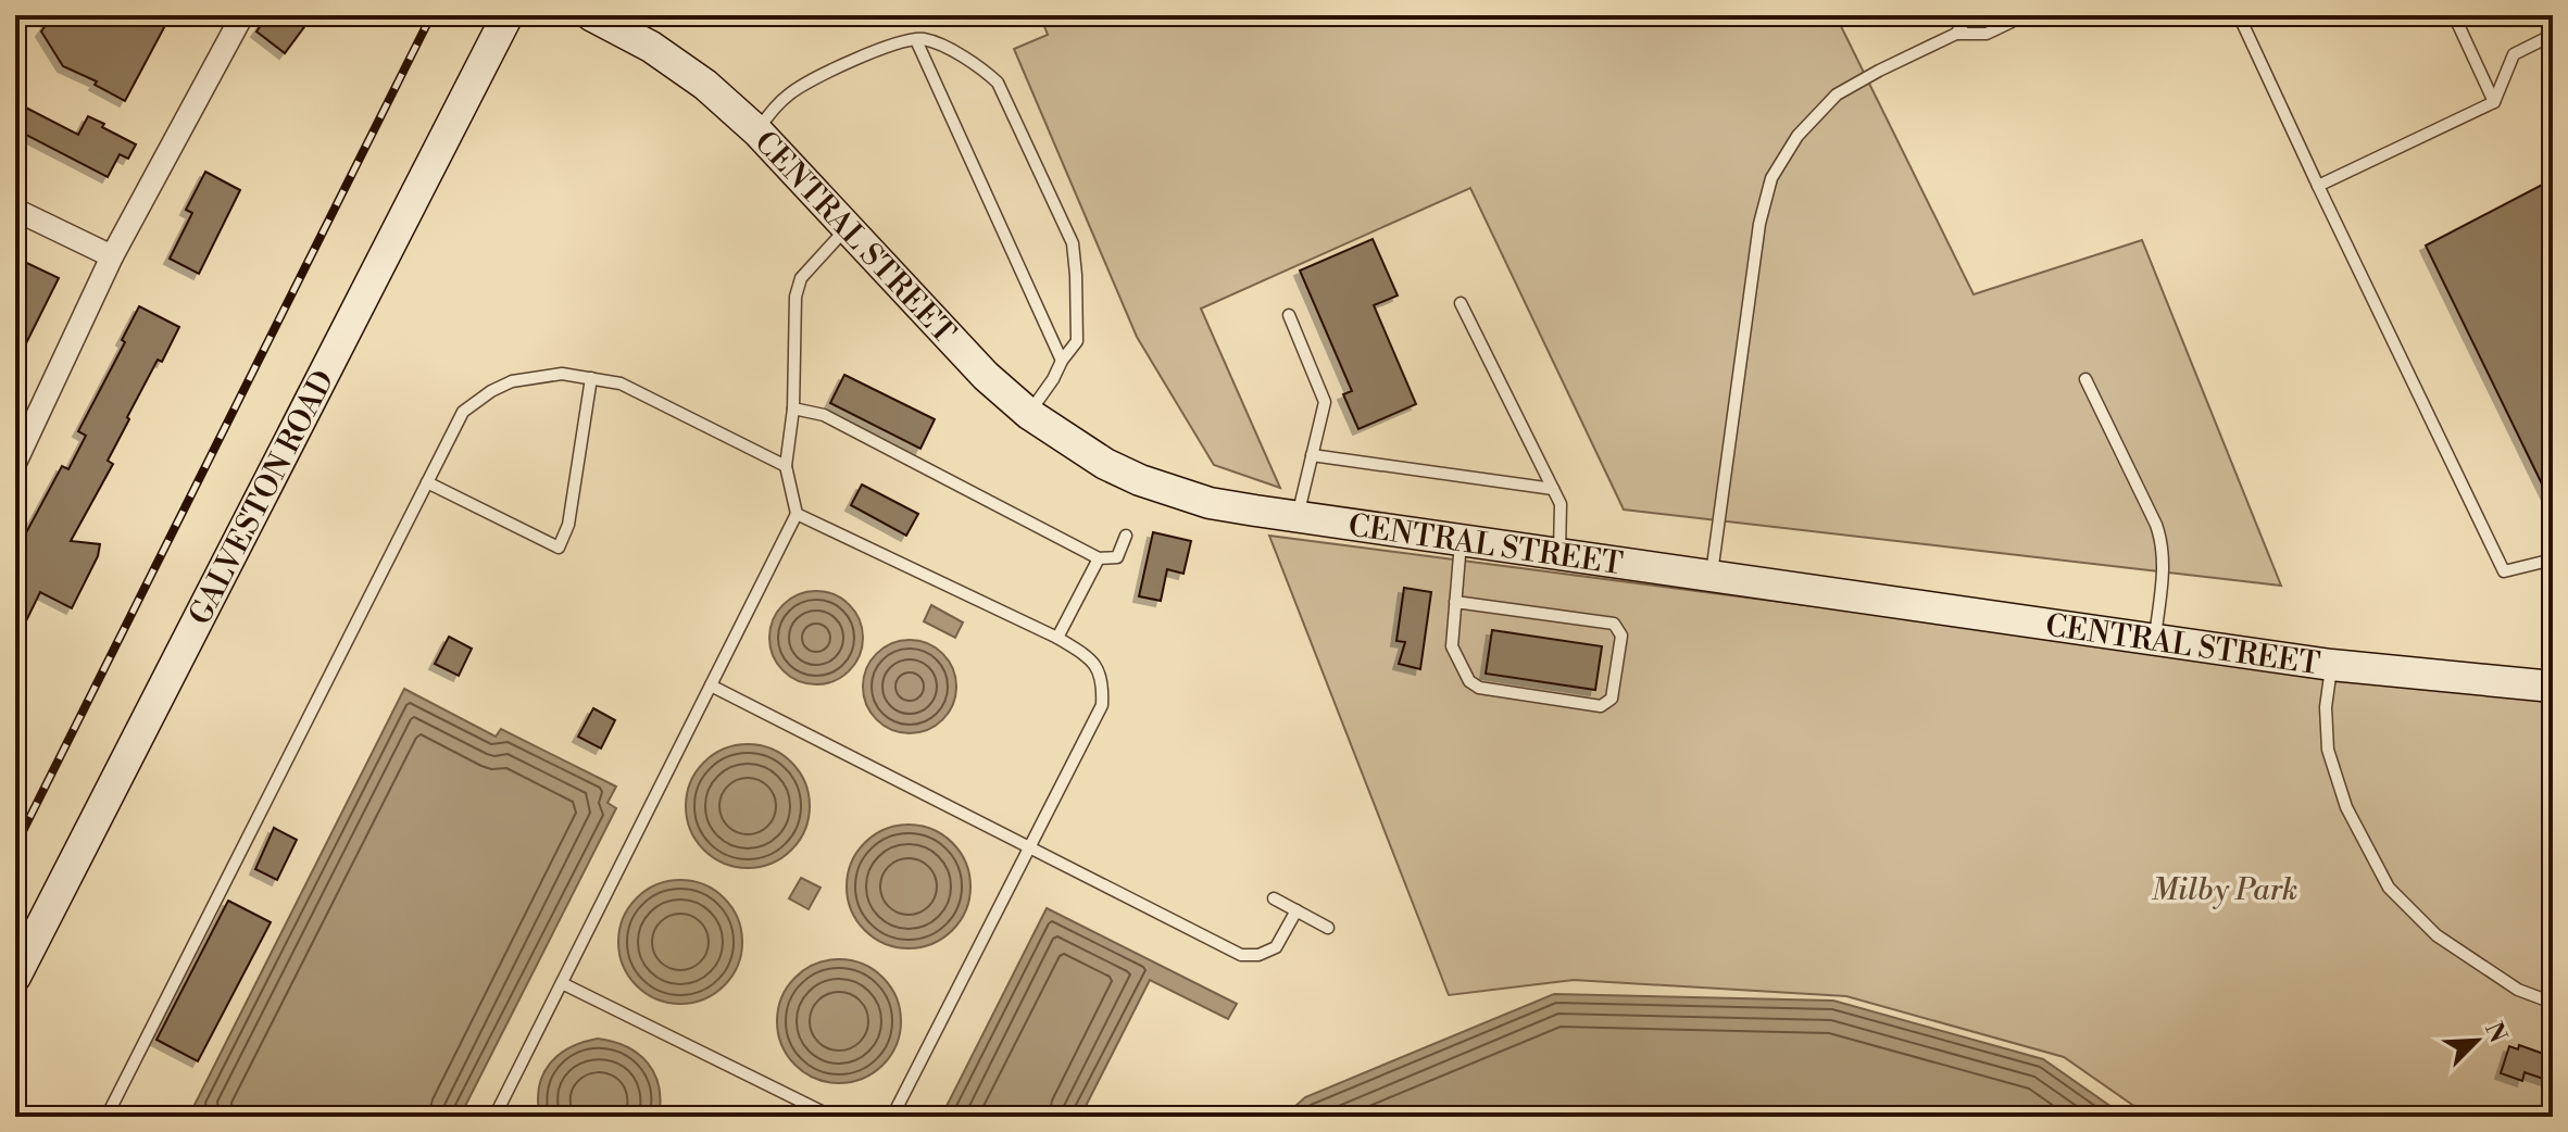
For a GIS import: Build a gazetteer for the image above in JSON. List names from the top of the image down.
{
  "streets": {
    "street": ["CENTRAL STREET", "GALVESTON ROAD"]
  },
  "parks": ["Milby Park"],
  "north": "top right"
}
